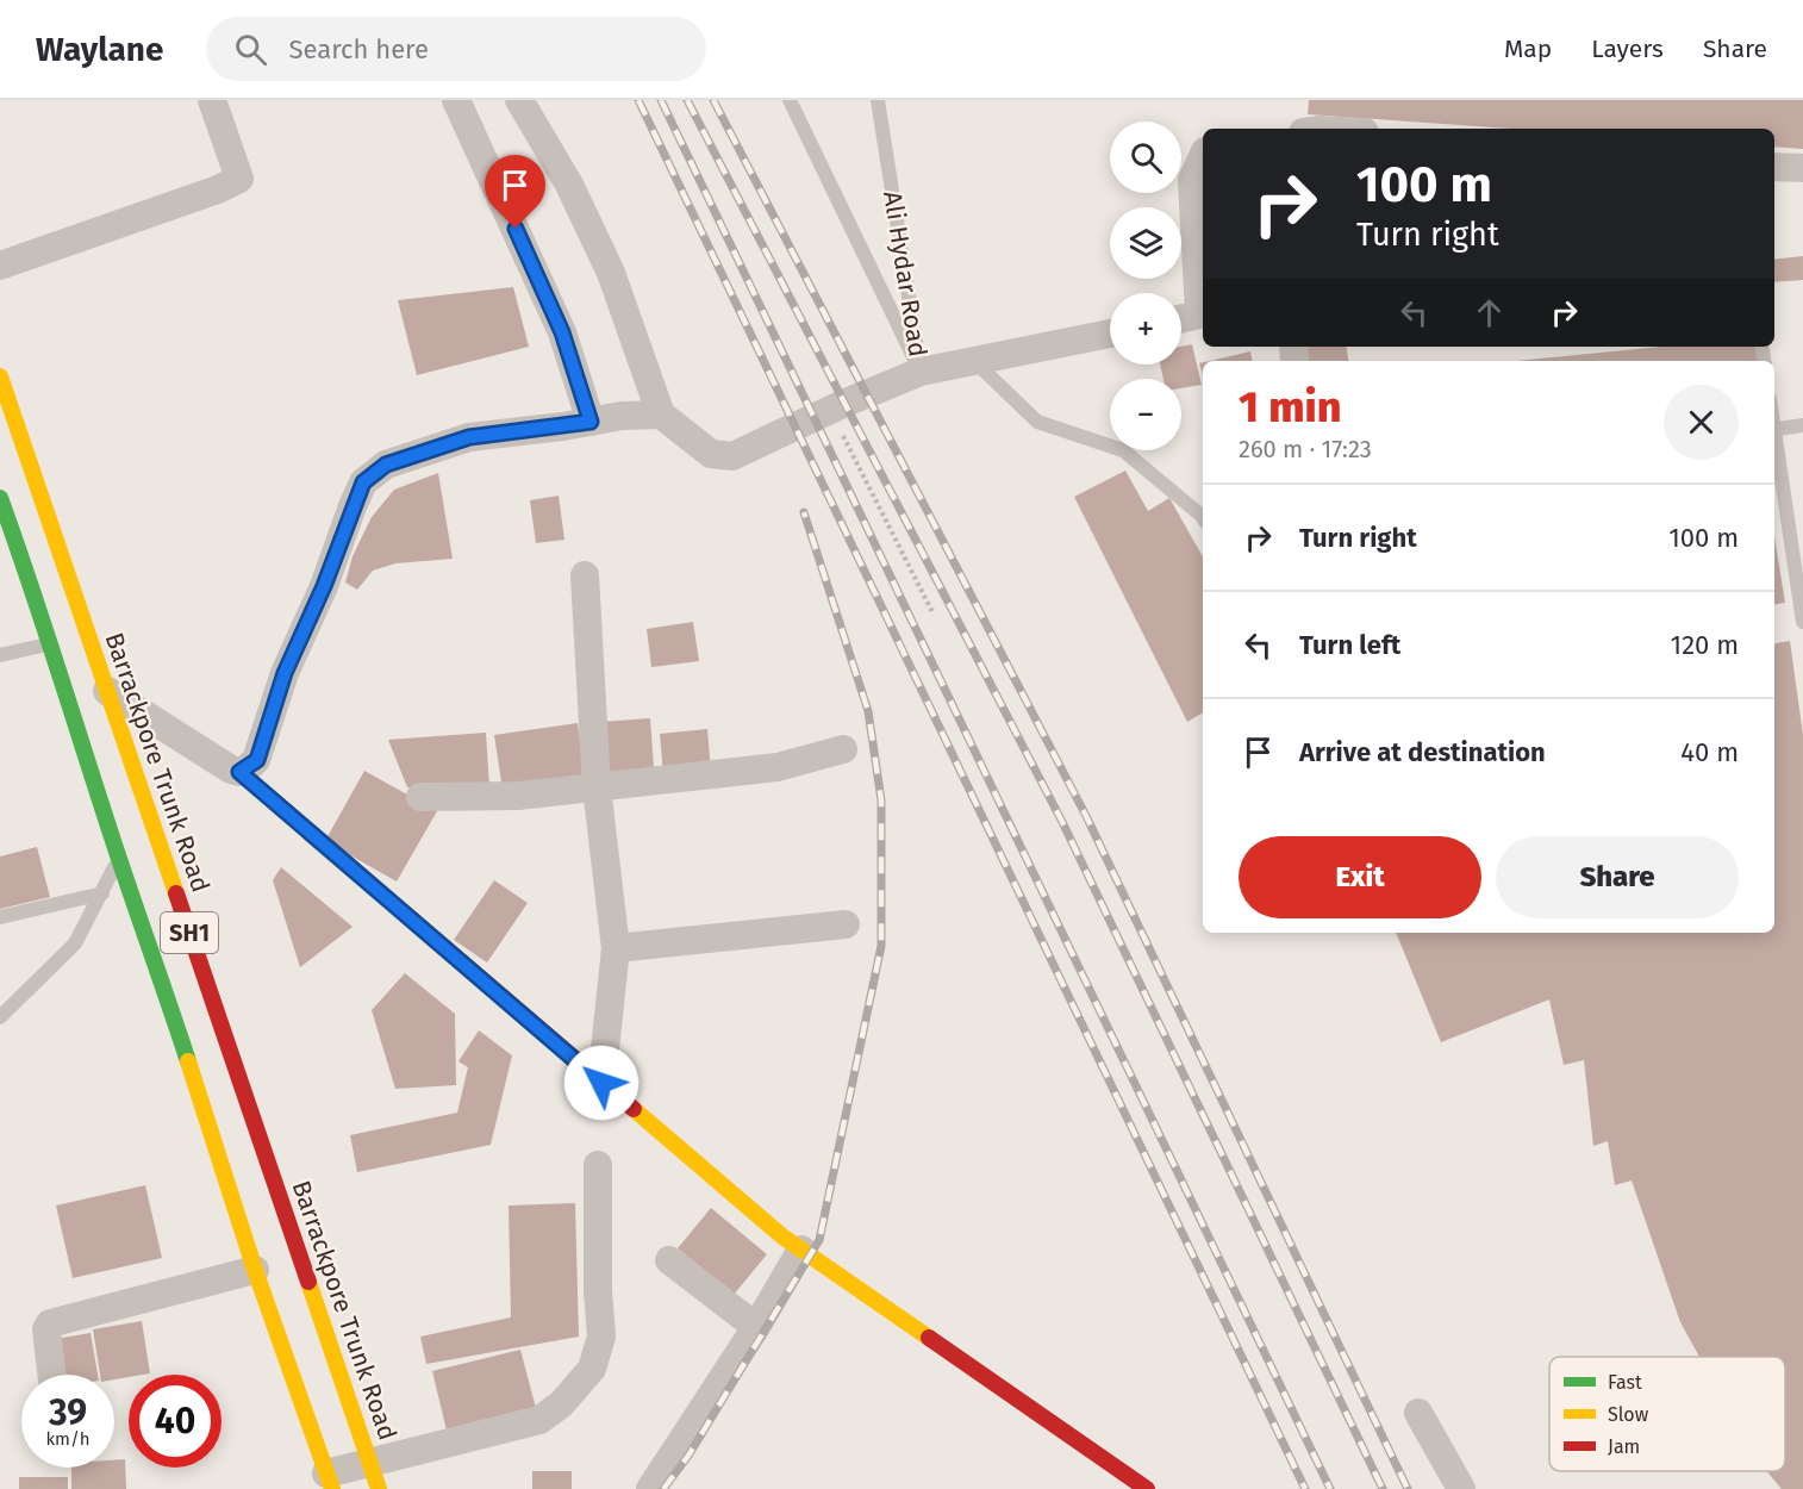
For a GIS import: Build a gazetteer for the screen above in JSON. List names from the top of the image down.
{
  "streets": {
    "main road": ["Barrackpore Trunk Road", "SH1"],
    "street": ["Ali Hydar Road"]
  },
  "legend": ["Fast", "Slow", "Jam"],
  "page": {
    "header": "Waylane",
    "search": "Search here",
    "nav": ["Map", "Layers", "Share"],
    "map_buttons": ["+", "−"],
    "turn": ["100 m", "Turn right"],
    "heading": ["1 min", "260 m · 17:23"],
    "list": [
      {
        "name": "Turn right",
        "value": "100 m"
      },
      {
        "name": "Turn left",
        "value": "120 m"
      },
      {
        "name": "Arrive at destination",
        "value": "40 m"
      }
    ],
    "buttons": ["Exit", "Share"],
    "speed": "39 km/h",
    "limit": "40"
  }
}
